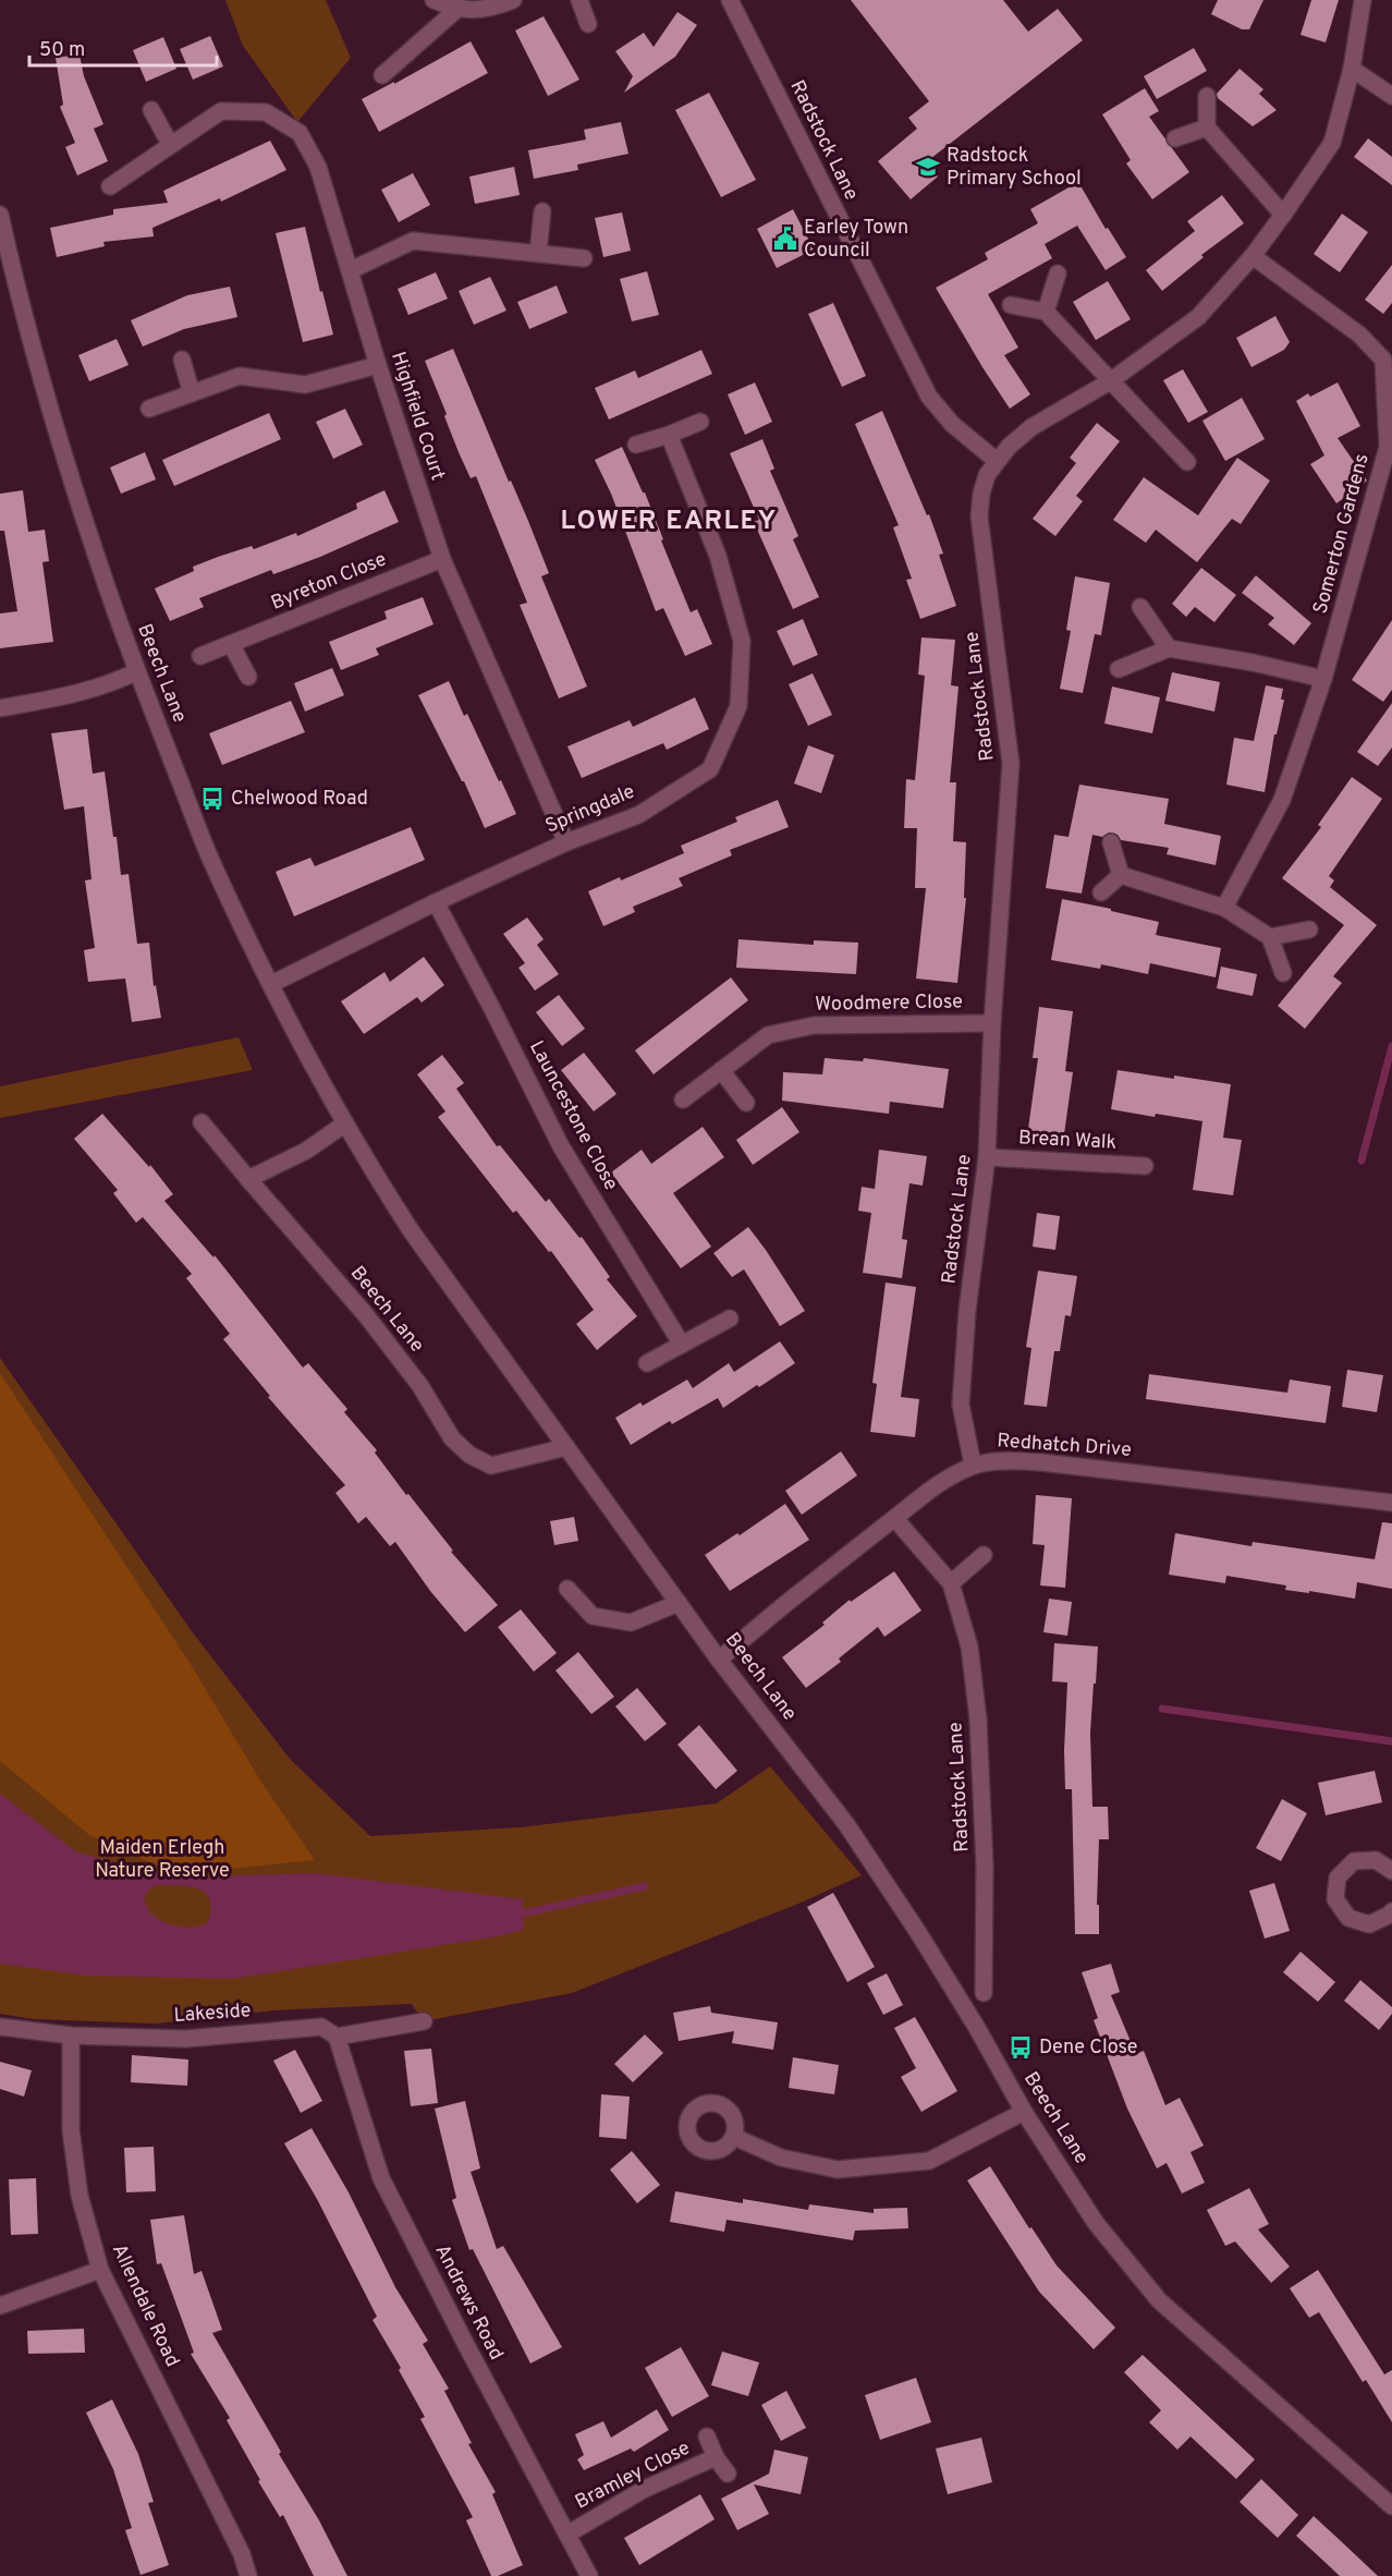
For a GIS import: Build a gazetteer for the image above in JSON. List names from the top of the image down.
{
  "streets": {
    "street": [
      "Radstock Lane",
      "Highfield Court",
      "Somerton Gardens",
      "Byreton Close",
      "Beech Lane",
      "Springdale",
      "Woodmere Close",
      "Launcestone Close",
      "Brean Walk",
      "Redhatch Drive",
      "Lakeside",
      "Andrews Road",
      "Allendale Road",
      "Bramley Close"
    ]
  },
  "crossings": [
    ["Radstock Lane", "Woodmere Close"],
    ["Radstock Lane", "Brean Walk"],
    ["Radstock Lane", "Redhatch Drive"],
    ["Highfield Court", "Byreton Close"],
    ["Highfield Court", "Springdale"],
    ["Beech Lane", "Springdale"],
    ["Beech Lane", "Redhatch Drive"],
    ["Springdale", "Launcestone Close"],
    ["Lakeside", "Andrews Road"],
    ["Lakeside", "Allendale Road"],
    ["Andrews Road", "Bramley Close"]
  ],
  "districts": ["LOWER EARLEY"],
  "parks": ["Maiden Erlegh Nature Reserve"],
  "places": {
    "school or university": ["Radstock Primary School"],
    "public building": ["Earley Town Council"],
    "bus stop": ["Chelwood Road", "Dene Close"]
  },
  "scale_bar": "50 m"
}
